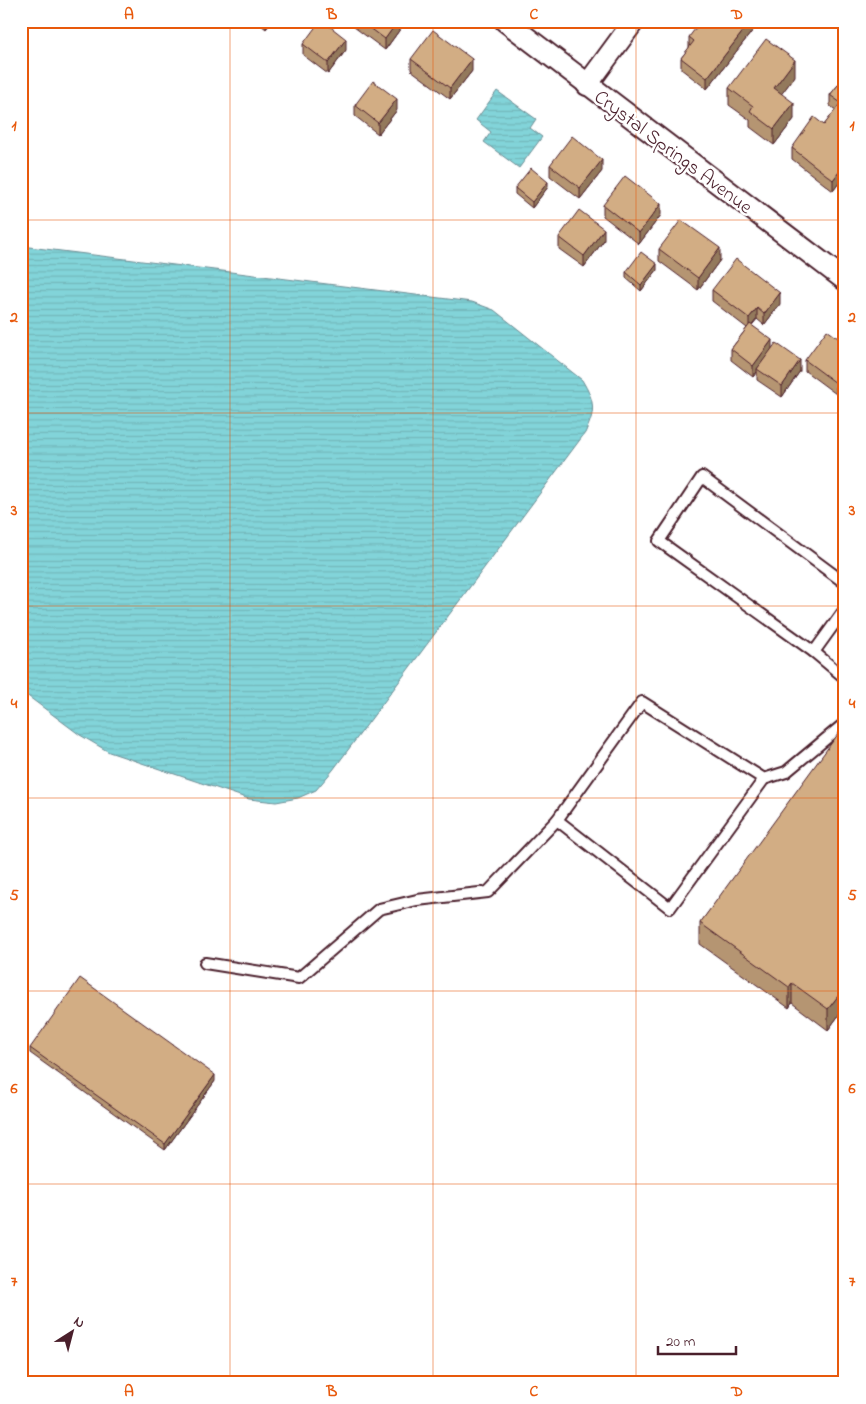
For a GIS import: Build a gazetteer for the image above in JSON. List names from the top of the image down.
{
  "streets": {
    "street": ["Crystal Springs Avenue"]
  },
  "scale_bar": "20 m",
  "north": "top right",
  "grid": {
    "columns": [
      "A",
      "B",
      "C",
      "D"
    ],
    "rows": [
      "1",
      "2",
      "3",
      "4",
      "5",
      "6",
      "7"
    ]
  }
}
